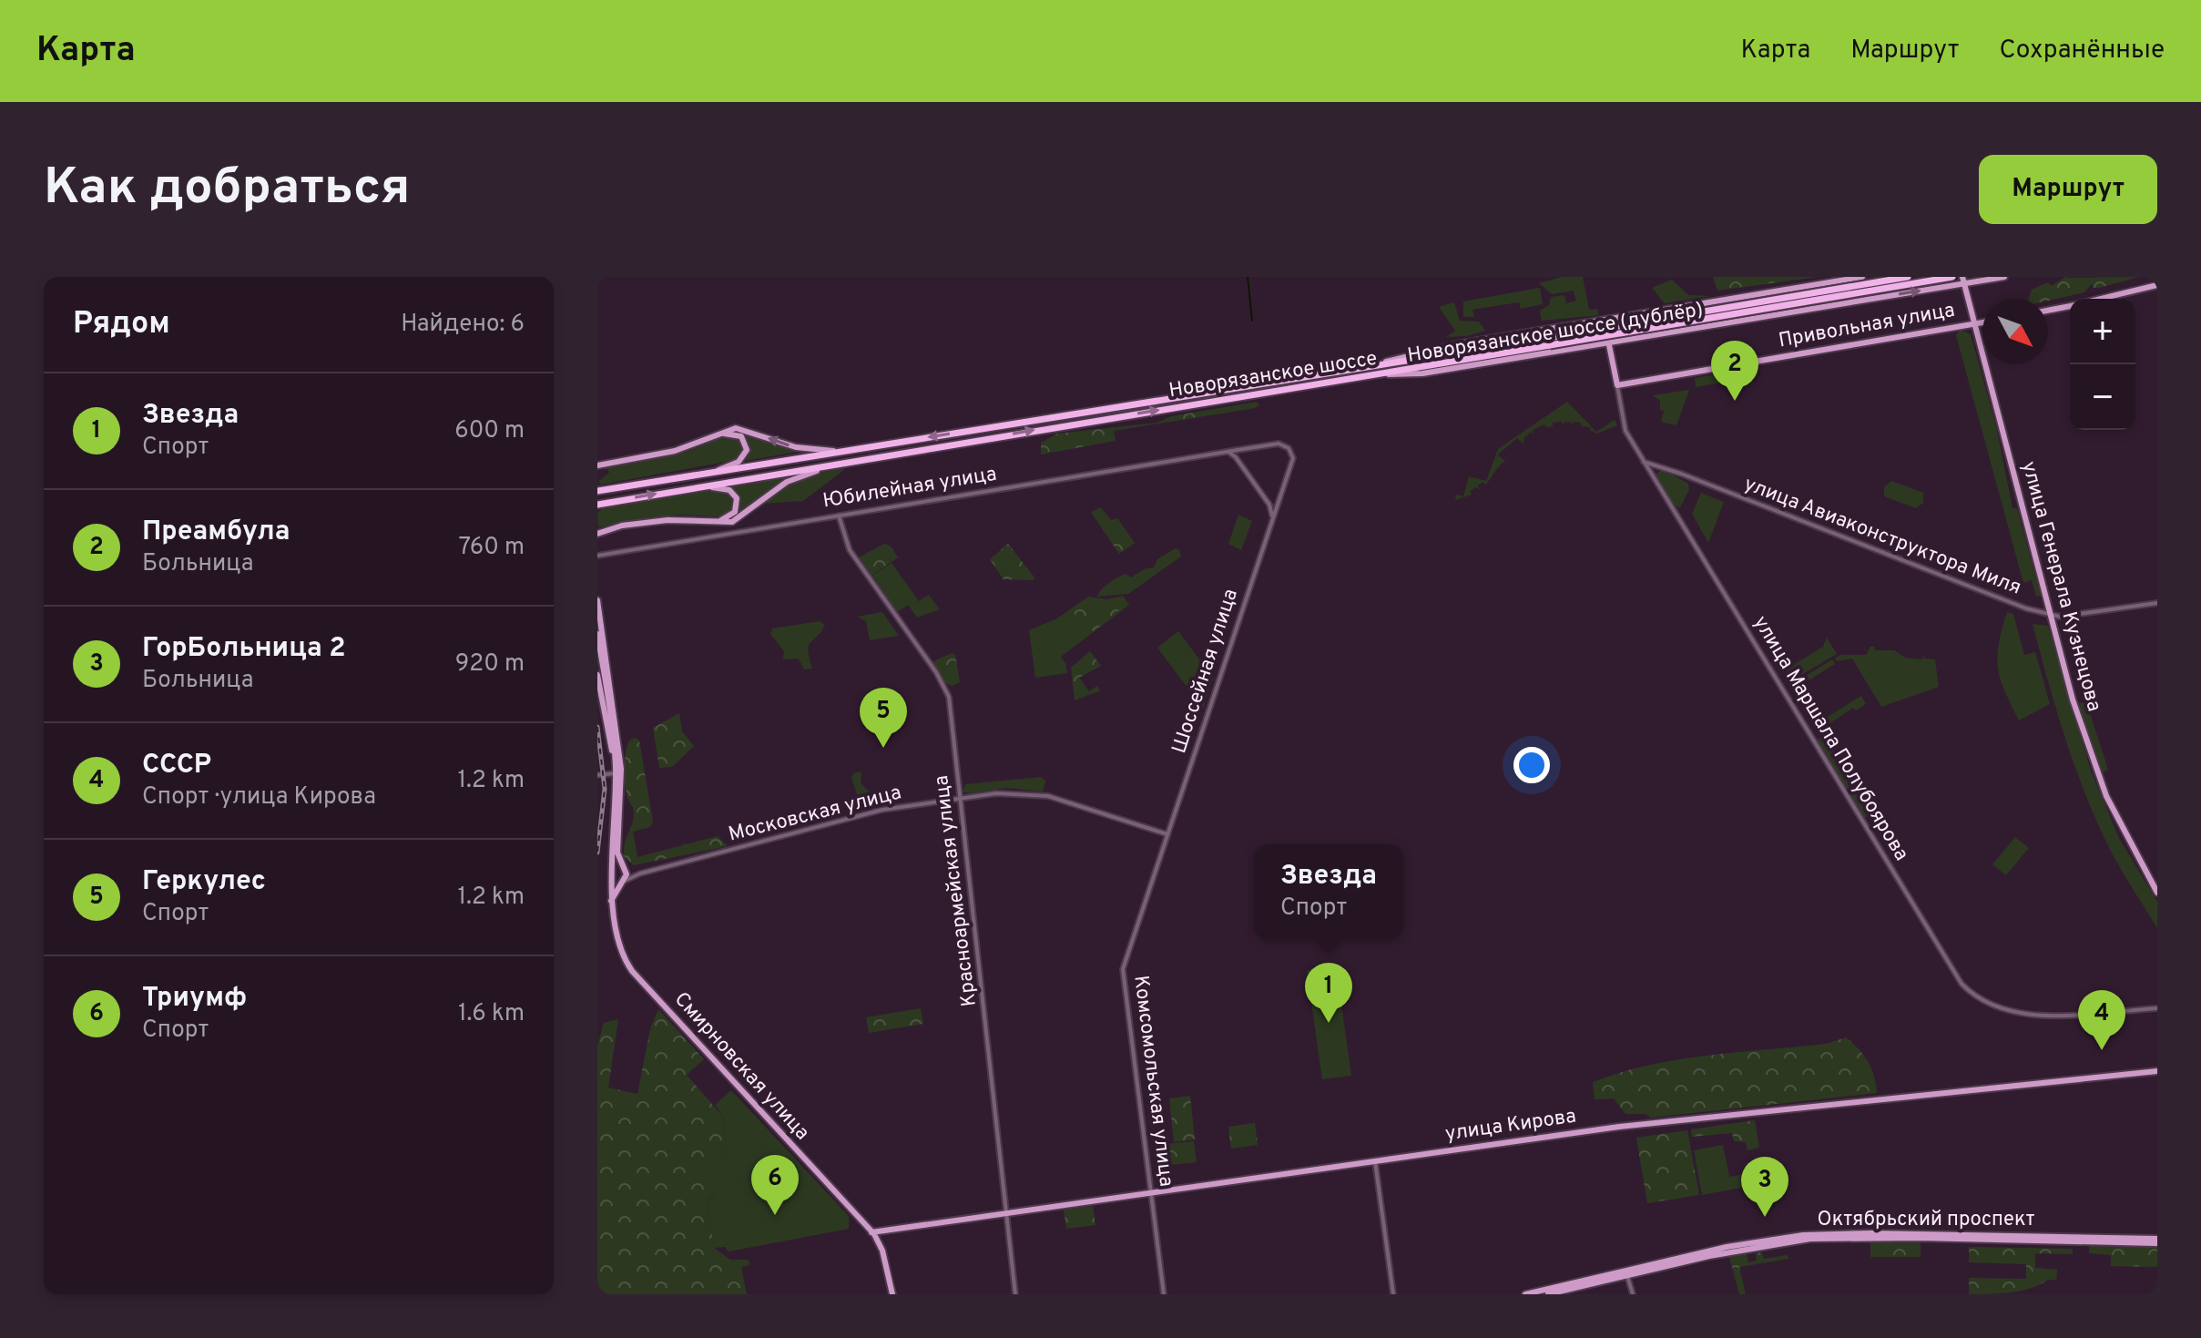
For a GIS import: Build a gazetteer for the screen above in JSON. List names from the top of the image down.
{
  "streets": {
    "highway": ["Новорязанское шоссе"],
    "main road": [
      "Привольная улица",
      "Новорязанское шоссе (дублёр)",
      "улица Генерала Кузнецова",
      "улица Маршала Полубоярова",
      "Смирновская улица",
      "улица Кирова",
      "Октябрьский проспект"
    ],
    "street": [
      "Юбилейная улица",
      "улица Авиаконструктора Миля",
      "Шоссейная улица",
      "Московская улица",
      "Красноармейская улица",
      "Комсомольская улица"
    ]
  },
  "crossings": [
    ["Привольная улица", "улица Генерала Кузнецова"],
    ["Привольная улица", "улица Маршала Полубоярова"],
    ["Новорязанское шоссе (дублёр)", "Новорязанское шоссе"],
    ["Новорязанское шоссе (дублёр)", "улица Генерала Кузнецова"],
    ["Новорязанское шоссе (дублёр)", "улица Маршала Полубоярова"],
    ["Юбилейная улица", "Шоссейная улица"],
    ["Юбилейная улица", "Красноармейская улица"],
    ["улица Авиаконструктора Миля", "улица Генерала Кузнецова"],
    ["улица Авиаконструктора Миля", "улица Маршала Полубоярова"],
    ["Шоссейная улица", "Московская улица"],
    ["Шоссейная улица", "Комсомольская улица"],
    ["Московская улица", "Красноармейская улица"],
    ["Московская улица", "Смирновская улица"],
    ["Московская улица", "Комсомольская улица"],
    ["Красноармейская улица", "улица Кирова"],
    ["Смирновская улица", "улица Кирова"],
    ["Комсомольская улица", "улица Кирова"]
  ],
  "north": "bottom right",
  "page": {
    "header": "Карта",
    "nav": ["Карта", "Маршрут", "Сохранённые"],
    "buttons": "Маршрут",
    "title": "Как добраться",
    "heading": ["Рядом", "Найдено: 6"],
    "map_buttons": ["+", "−"],
    "pins": [
      "2",
      "5",
      "1",
      "4",
      "6",
      "3"
    ],
    "list": [
      {
        "mark": "1",
        "name": "Звезда",
        "note": "Спорт",
        "value": "600 m"
      },
      {
        "mark": "2",
        "name": "Преамбула",
        "note": "Больница",
        "value": "760 m"
      },
      {
        "mark": "3",
        "name": "ГорБольница 2",
        "note": "Больница",
        "value": "920 m"
      },
      {
        "mark": "4",
        "name": "СССР",
        "note": "Спорт · улица Кирова",
        "value": "1.2 km"
      },
      {
        "mark": "5",
        "name": "Геркулес",
        "note": "Спорт",
        "value": "1.2 km"
      },
      {
        "mark": "6",
        "name": "Триумф",
        "note": "Спорт",
        "value": "1.6 km"
      }
    ],
    "popup": ["Звезда", "Спорт"]
  }
}
